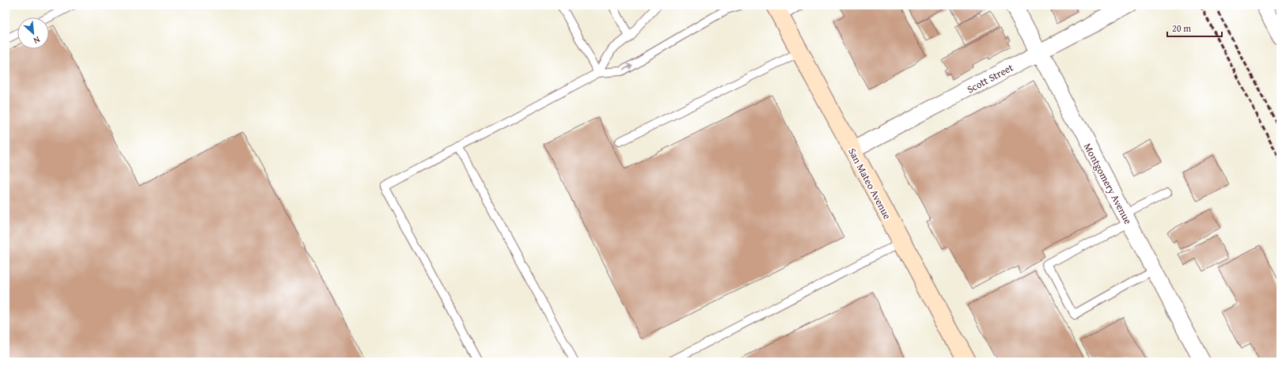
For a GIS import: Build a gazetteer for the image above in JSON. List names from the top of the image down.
{
  "streets": {
    "main road": ["San Mateo Avenue"],
    "street": ["Scott Street", "Montgomery Avenue"]
  },
  "crossings": [
    ["Scott Street", "San Mateo Avenue"],
    ["Scott Street", "Montgomery Avenue"]
  ],
  "scale_bar": "20 m",
  "north": "bottom right"
}
